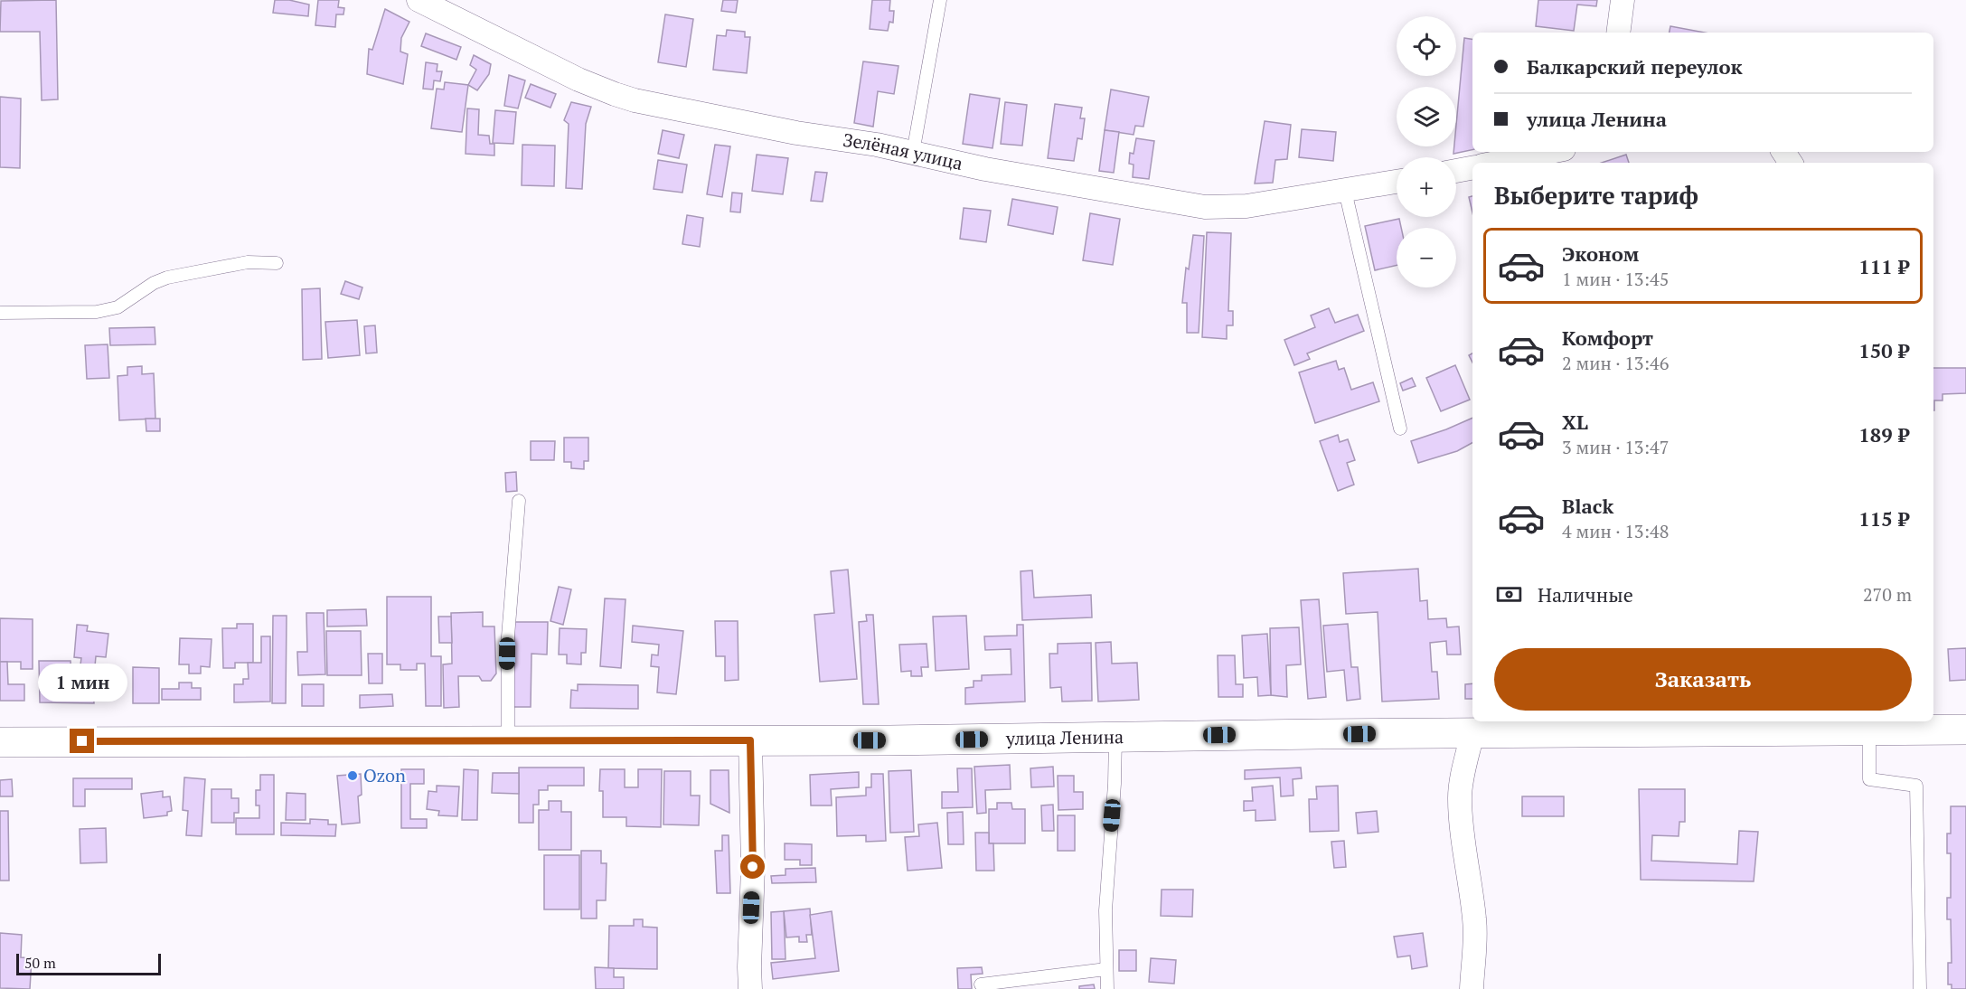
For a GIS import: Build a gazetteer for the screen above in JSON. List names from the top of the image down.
{
  "streets": {
    "street": ["Зелёная улица", "улица Ленина"]
  },
  "places": ["Ozon"],
  "scale_bar": "50 m",
  "page": {
    "map_buttons": ["+", "−"],
    "banner": ["Балкарский переулок", "улица Ленина"],
    "heading": "Выберите тариф",
    "list": [
      {
        "name": "Эконом",
        "note": "1 мин · 13:45",
        "value": "111 ₽"
      },
      {
        "name": "Комфорт",
        "note": "2 мин · 13:46",
        "value": "150 ₽"
      },
      {
        "name": "XL",
        "note": "3 мин · 13:47",
        "value": "189 ₽"
      },
      {
        "name": "Black",
        "note": "4 мин · 13:48",
        "value": "115 ₽"
      }
    ],
    "pay": ["Наличные", "270 m"],
    "buttons": "Заказать",
    "bubble": "1 мин",
    "scale": "50 m"
  }
}
